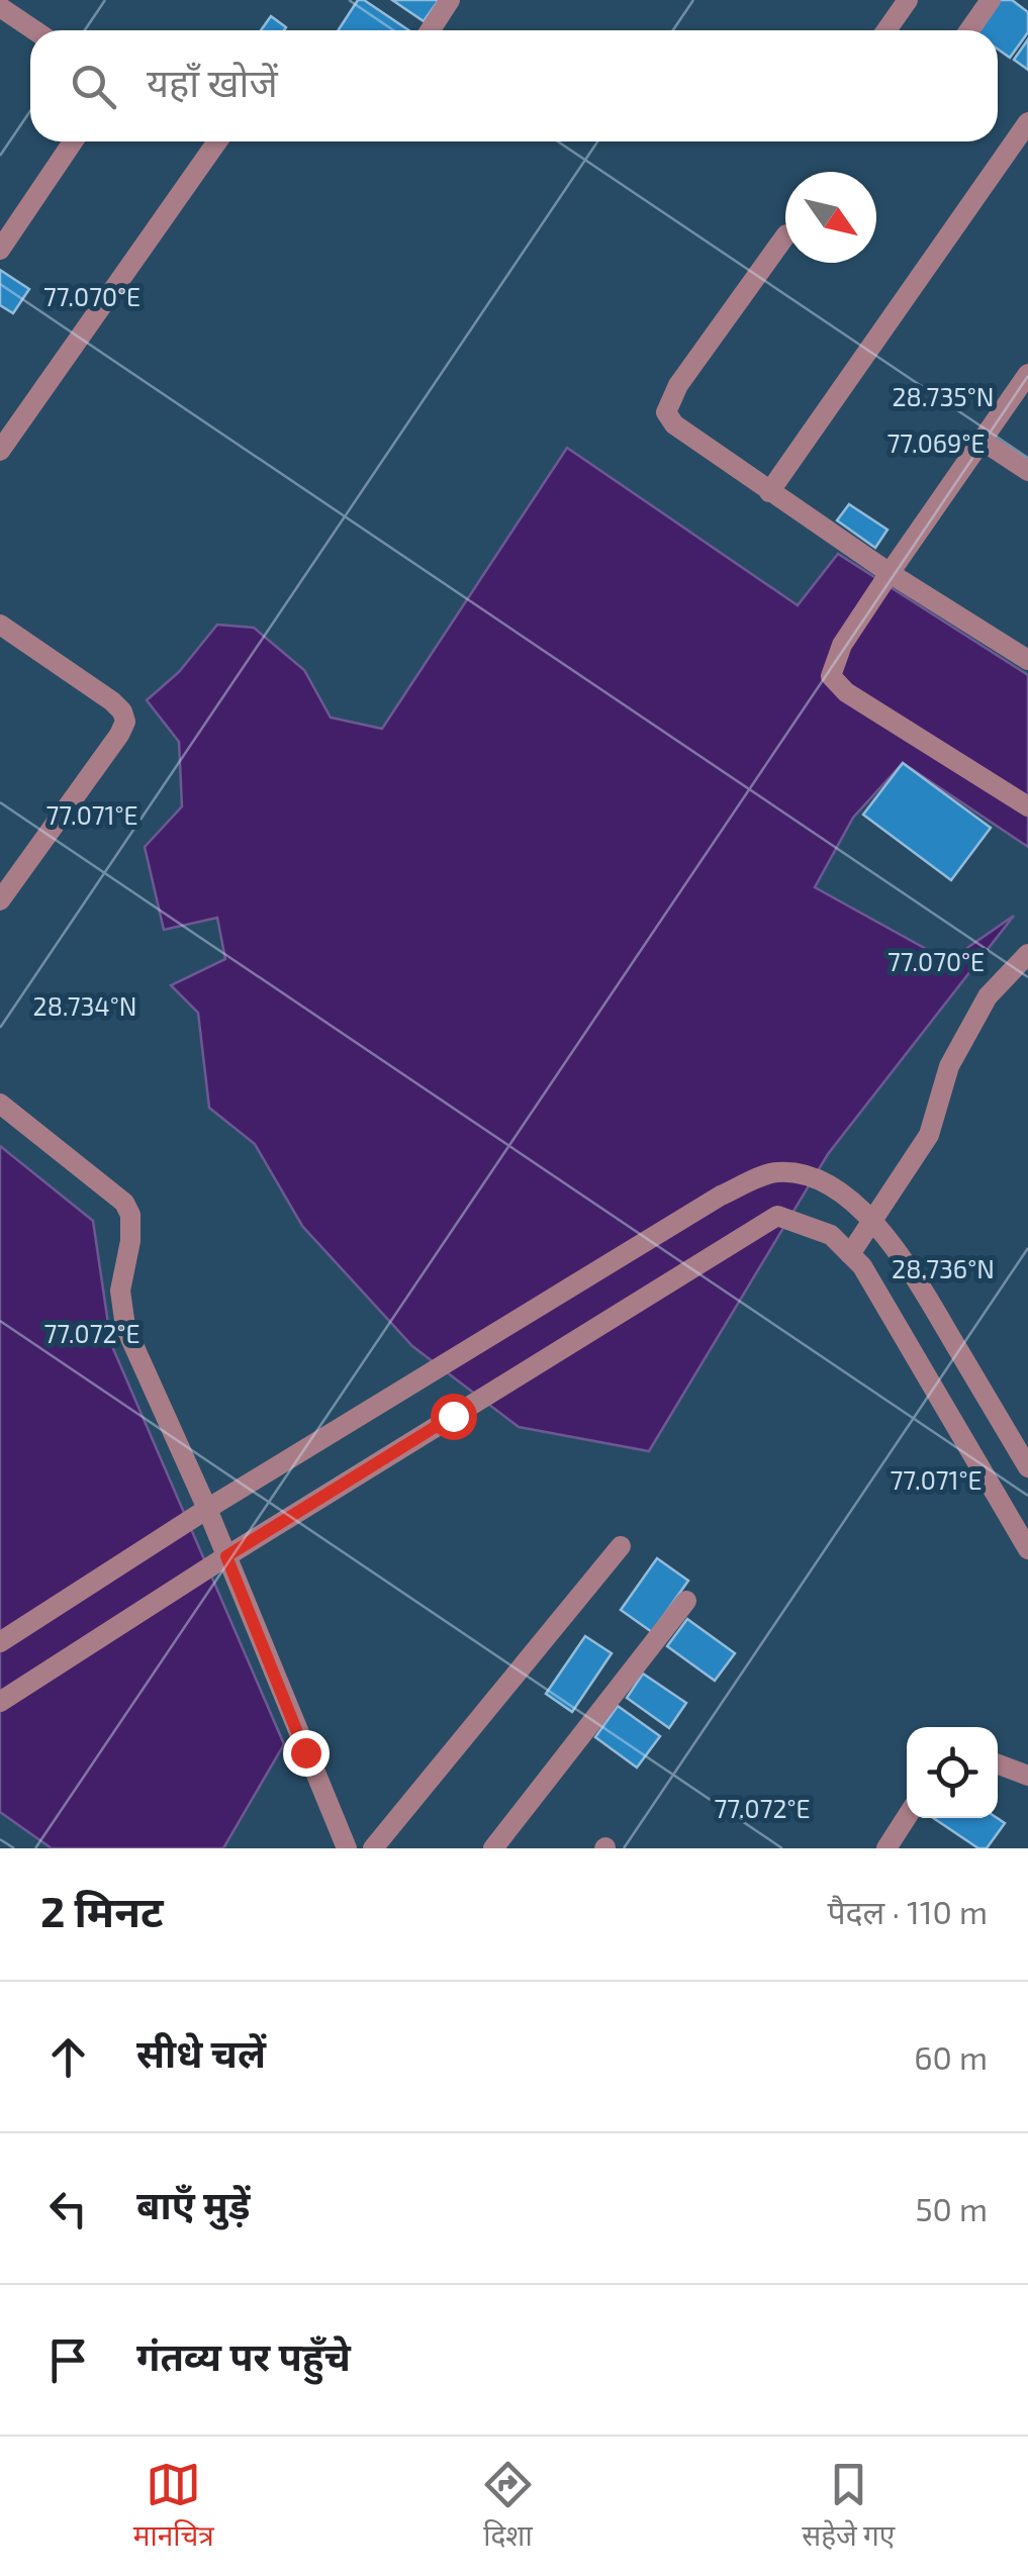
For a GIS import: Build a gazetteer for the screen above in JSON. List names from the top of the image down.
{
  "north": "bottom right",
  "page": {
    "search": "यहाँ खोजें",
    "heading": ["2 मिनट", "पैदल · 110 m"],
    "list": [
      ["सीधे चलें", "60 m"],
      ["बाएँ मुड़ें", "50 m"],
      "गंतव्य पर पहुँचे"
    ],
    "nav": ["मानचित्र", "दिशा", "सहेजे गए"]
  },
  "coordinates": [
    "77.070°E",
    "28.735°N",
    "77.069°E",
    "77.071°E",
    "28.734°N",
    "28.736°N",
    "77.072°E"
  ]
}
